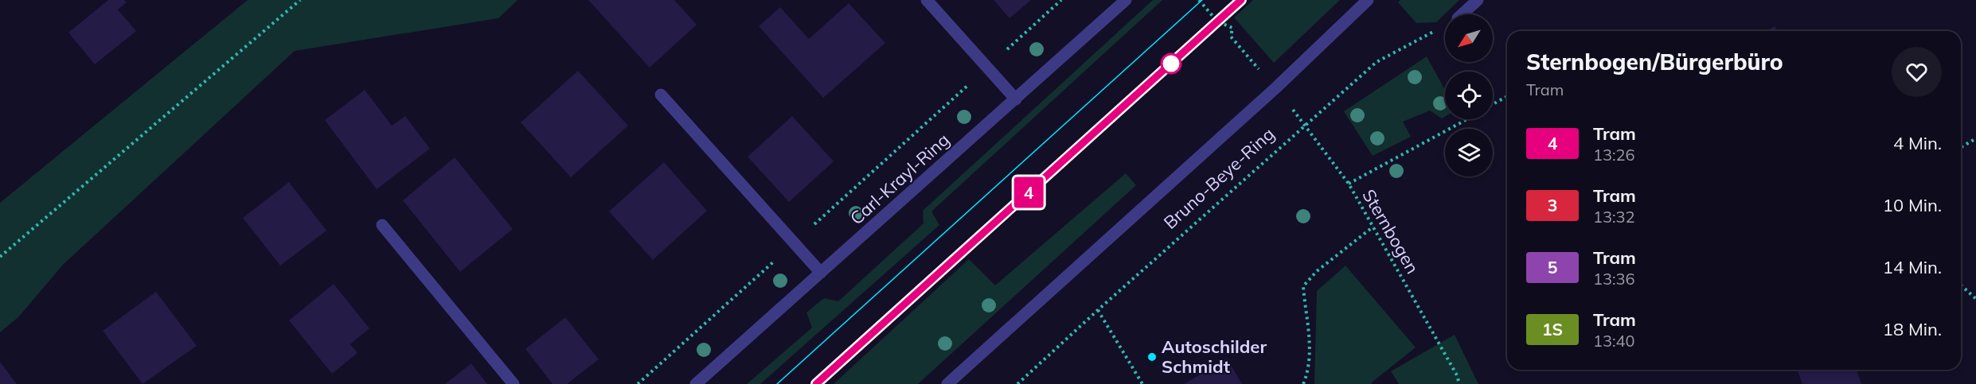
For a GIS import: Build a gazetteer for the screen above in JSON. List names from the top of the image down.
{
  "streets": {
    "street": ["Bruno-Beye-Ring", "Carl-Krayl-Ring"],
    "path": ["Sternbogen"]
  },
  "crossings": [
    ["Bruno-Beye-Ring", "Sternbogen"]
  ],
  "places": ["Autoschilder Schmidt"],
  "lines": ["tram line 4"],
  "north": "bottom left",
  "page": {
    "on_map": "4",
    "heading": ["Sternbogen/Bürgerbüro", "Tram"],
    "list": [
      {
        "mark": "4",
        "name": "Tram",
        "note": "13:26",
        "value": "4 Min."
      },
      {
        "mark": "3",
        "name": "Tram",
        "note": "13:32",
        "value": "10 Min."
      },
      {
        "mark": "5",
        "name": "Tram",
        "note": "13:36",
        "value": "14 Min."
      },
      {
        "mark": "1S",
        "name": "Tram",
        "note": "13:40",
        "value": "18 Min."
      }
    ]
  }
}
